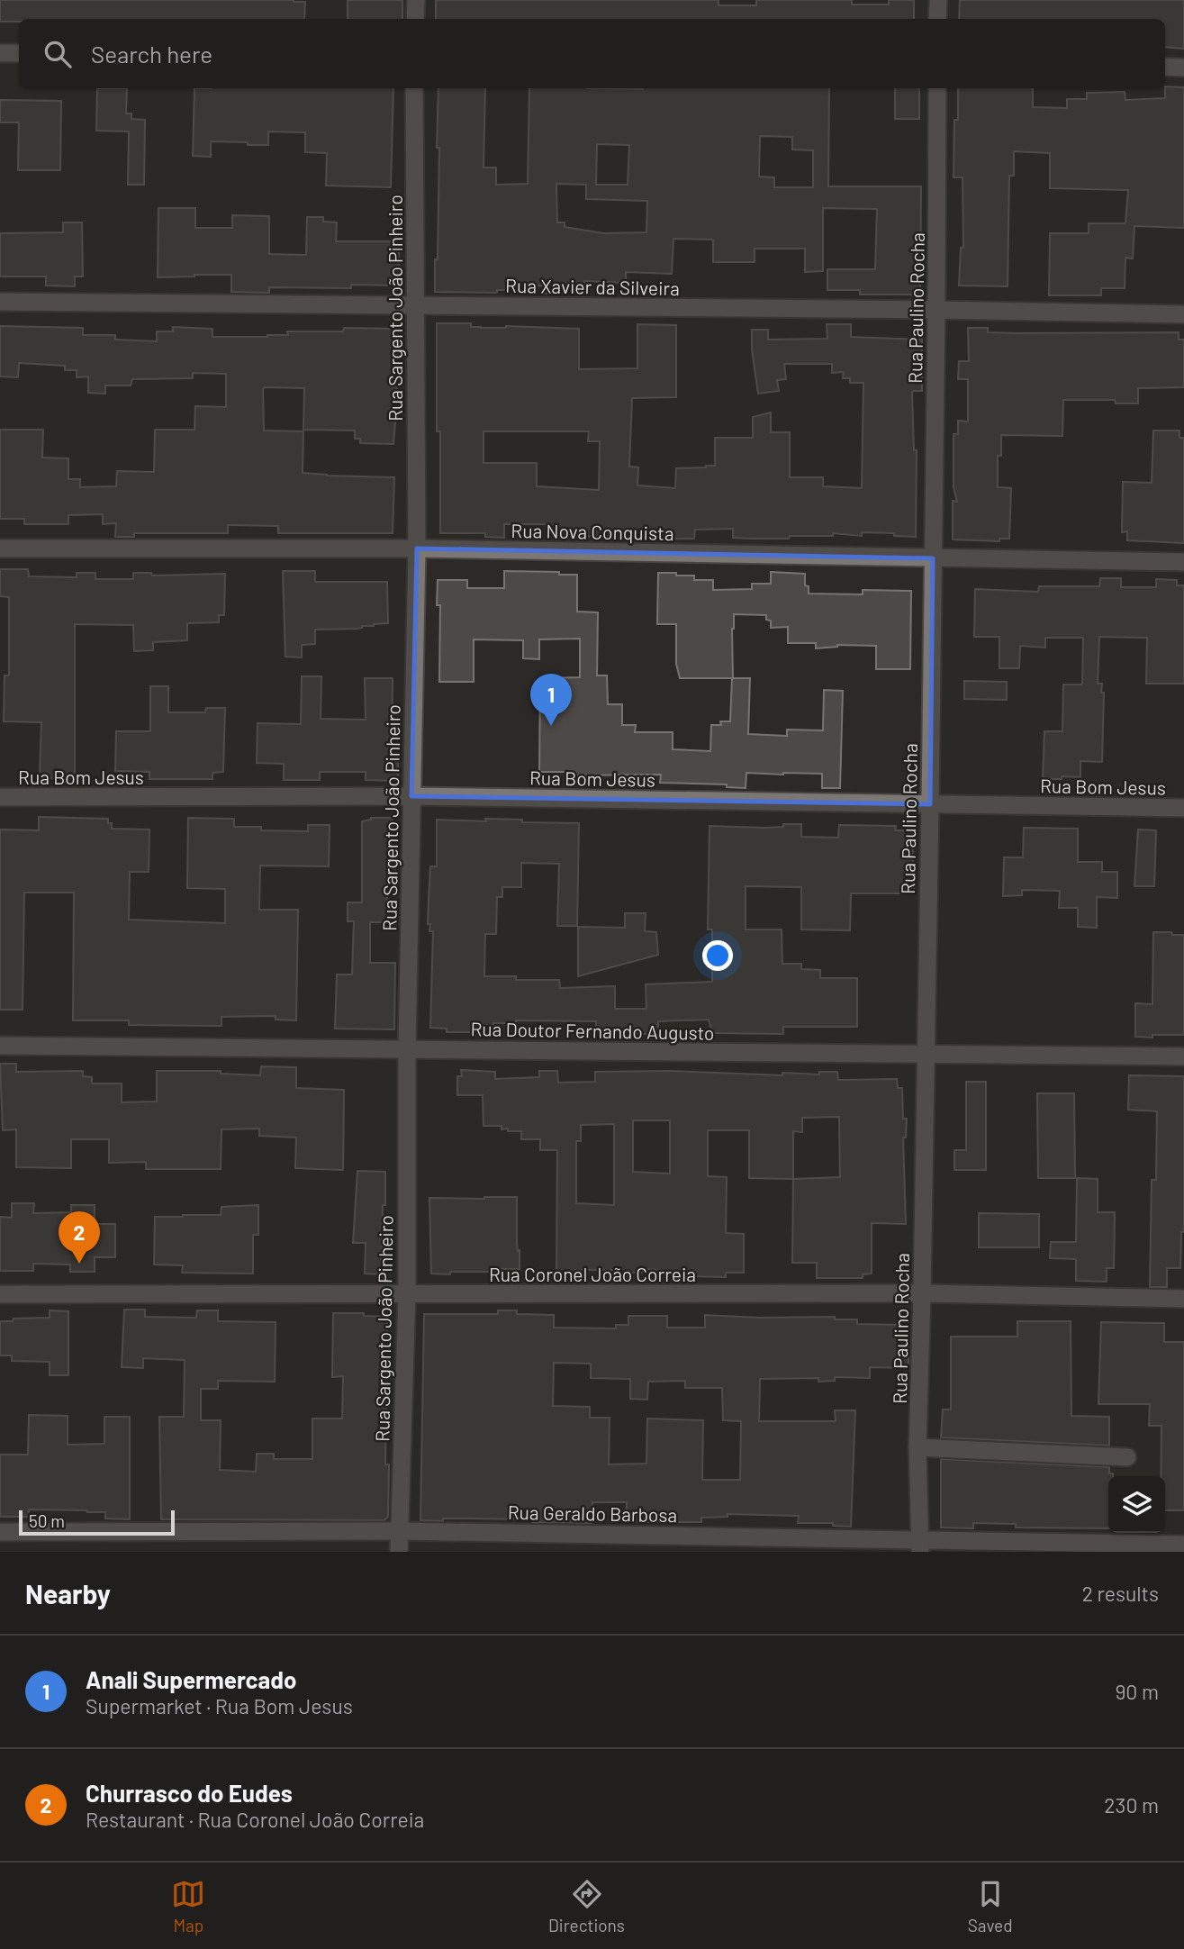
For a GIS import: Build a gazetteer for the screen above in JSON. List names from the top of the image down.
{
  "streets": {
    "street": [
      "Rua Xavier da Silveira",
      "Rua Sargento João Pinheiro",
      "Rua Paulino Rocha",
      "Rua Nova Conquista",
      "Rua Bom Jesus",
      "Rua Doutor Fernando Augusto",
      "Rua Coronel João Correia",
      "Rua Geraldo Barbosa"
    ]
  },
  "crossings": [
    ["Rua Xavier da Silveira", "Rua Sargento João Pinheiro"],
    ["Rua Xavier da Silveira", "Rua Paulino Rocha"],
    ["Rua Sargento João Pinheiro", "Rua Nova Conquista"],
    ["Rua Sargento João Pinheiro", "Rua Bom Jesus"],
    ["Rua Sargento João Pinheiro", "Rua Doutor Fernando Augusto"],
    ["Rua Sargento João Pinheiro", "Rua Coronel João Correia"],
    ["Rua Sargento João Pinheiro", "Rua Geraldo Barbosa"],
    ["Rua Paulino Rocha", "Rua Nova Conquista"],
    ["Rua Paulino Rocha", "Rua Bom Jesus"],
    ["Rua Paulino Rocha", "Rua Doutor Fernando Augusto"],
    ["Rua Paulino Rocha", "Rua Coronel João Correia"],
    ["Rua Paulino Rocha", "Rua Geraldo Barbosa"]
  ],
  "scale_bar": "50 m",
  "page": {
    "search": "Search here",
    "pins": ["1", "2"],
    "scale": "50 m",
    "heading": ["Nearby", "2 results"],
    "list": [
      {
        "mark": "1",
        "name": "Anali Supermercado",
        "note": "Supermarket · Rua Bom Jesus",
        "value": "90 m"
      },
      {
        "mark": "2",
        "name": "Churrasco do Eudes",
        "note": "Restaurant · Rua Coronel João Correia",
        "value": "230 m"
      }
    ],
    "nav": ["Map", "Directions", "Saved"]
  }
}
